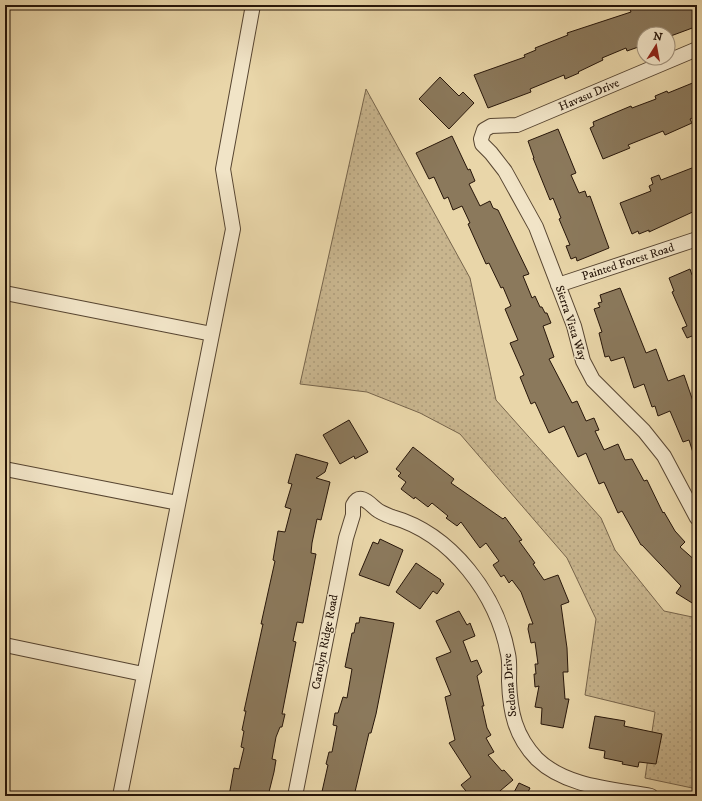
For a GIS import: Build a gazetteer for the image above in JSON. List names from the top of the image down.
{
  "streets": {
    "street": [
      "Havasu Drive",
      "Painted Forest Road",
      "Sierra Vista Way",
      "Carolyn Ridge Road",
      "Sedona Drive"
    ]
  },
  "crossings": [
    ["Havasu Drive", "Sierra Vista Way"],
    ["Painted Forest Road", "Sierra Vista Way"],
    ["Carolyn Ridge Road", "Sedona Drive"]
  ],
  "north": "top"
}
